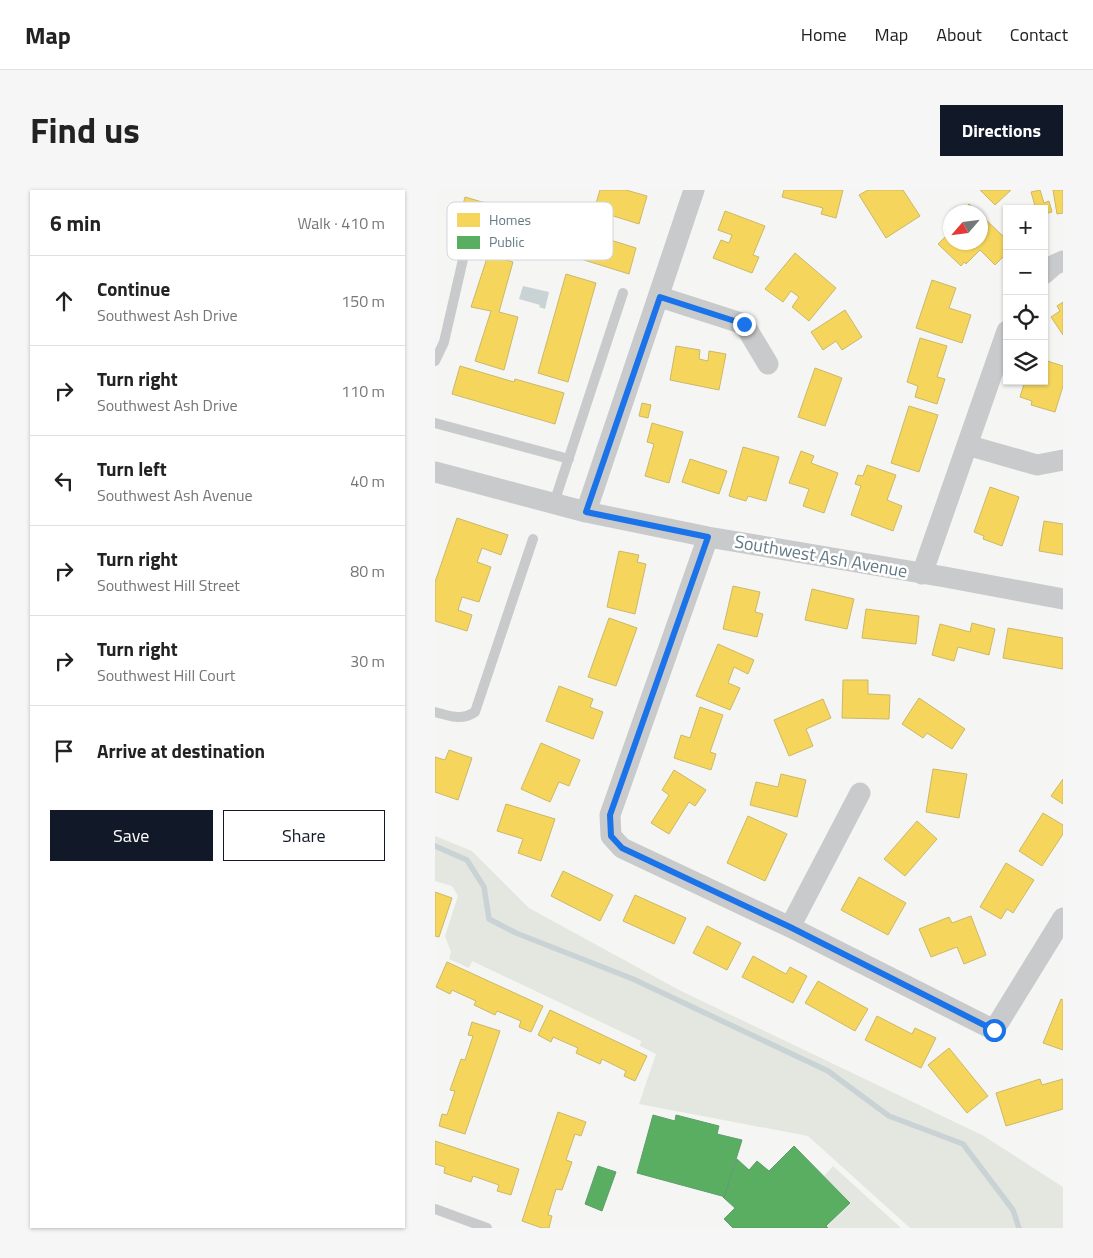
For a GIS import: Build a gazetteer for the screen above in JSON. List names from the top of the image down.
{
  "streets": {
    "street": ["Southwest Ash Avenue"]
  },
  "legend": ["Homes", "Public"],
  "north": "bottom left",
  "page": {
    "header": "Map",
    "nav": [
      "Home",
      "Map",
      "About",
      "Contact"
    ],
    "title": "Find us",
    "buttons": [
      "Directions",
      ["Save", "Share"]
    ],
    "heading": ["6 min", "Walk · 410 m"],
    "map_buttons": ["+", "−"],
    "list": [
      ["Continue", "Southwest Ash Drive", "150 m"],
      ["Turn right", "Southwest Ash Drive", "110 m"],
      ["Turn left", "Southwest Ash Avenue", "40 m"],
      ["Turn right", "Southwest Hill Street", "80 m"],
      ["Turn right", "Southwest Hill Court", "30 m"],
      "Arrive at destination"
    ]
  }
}
